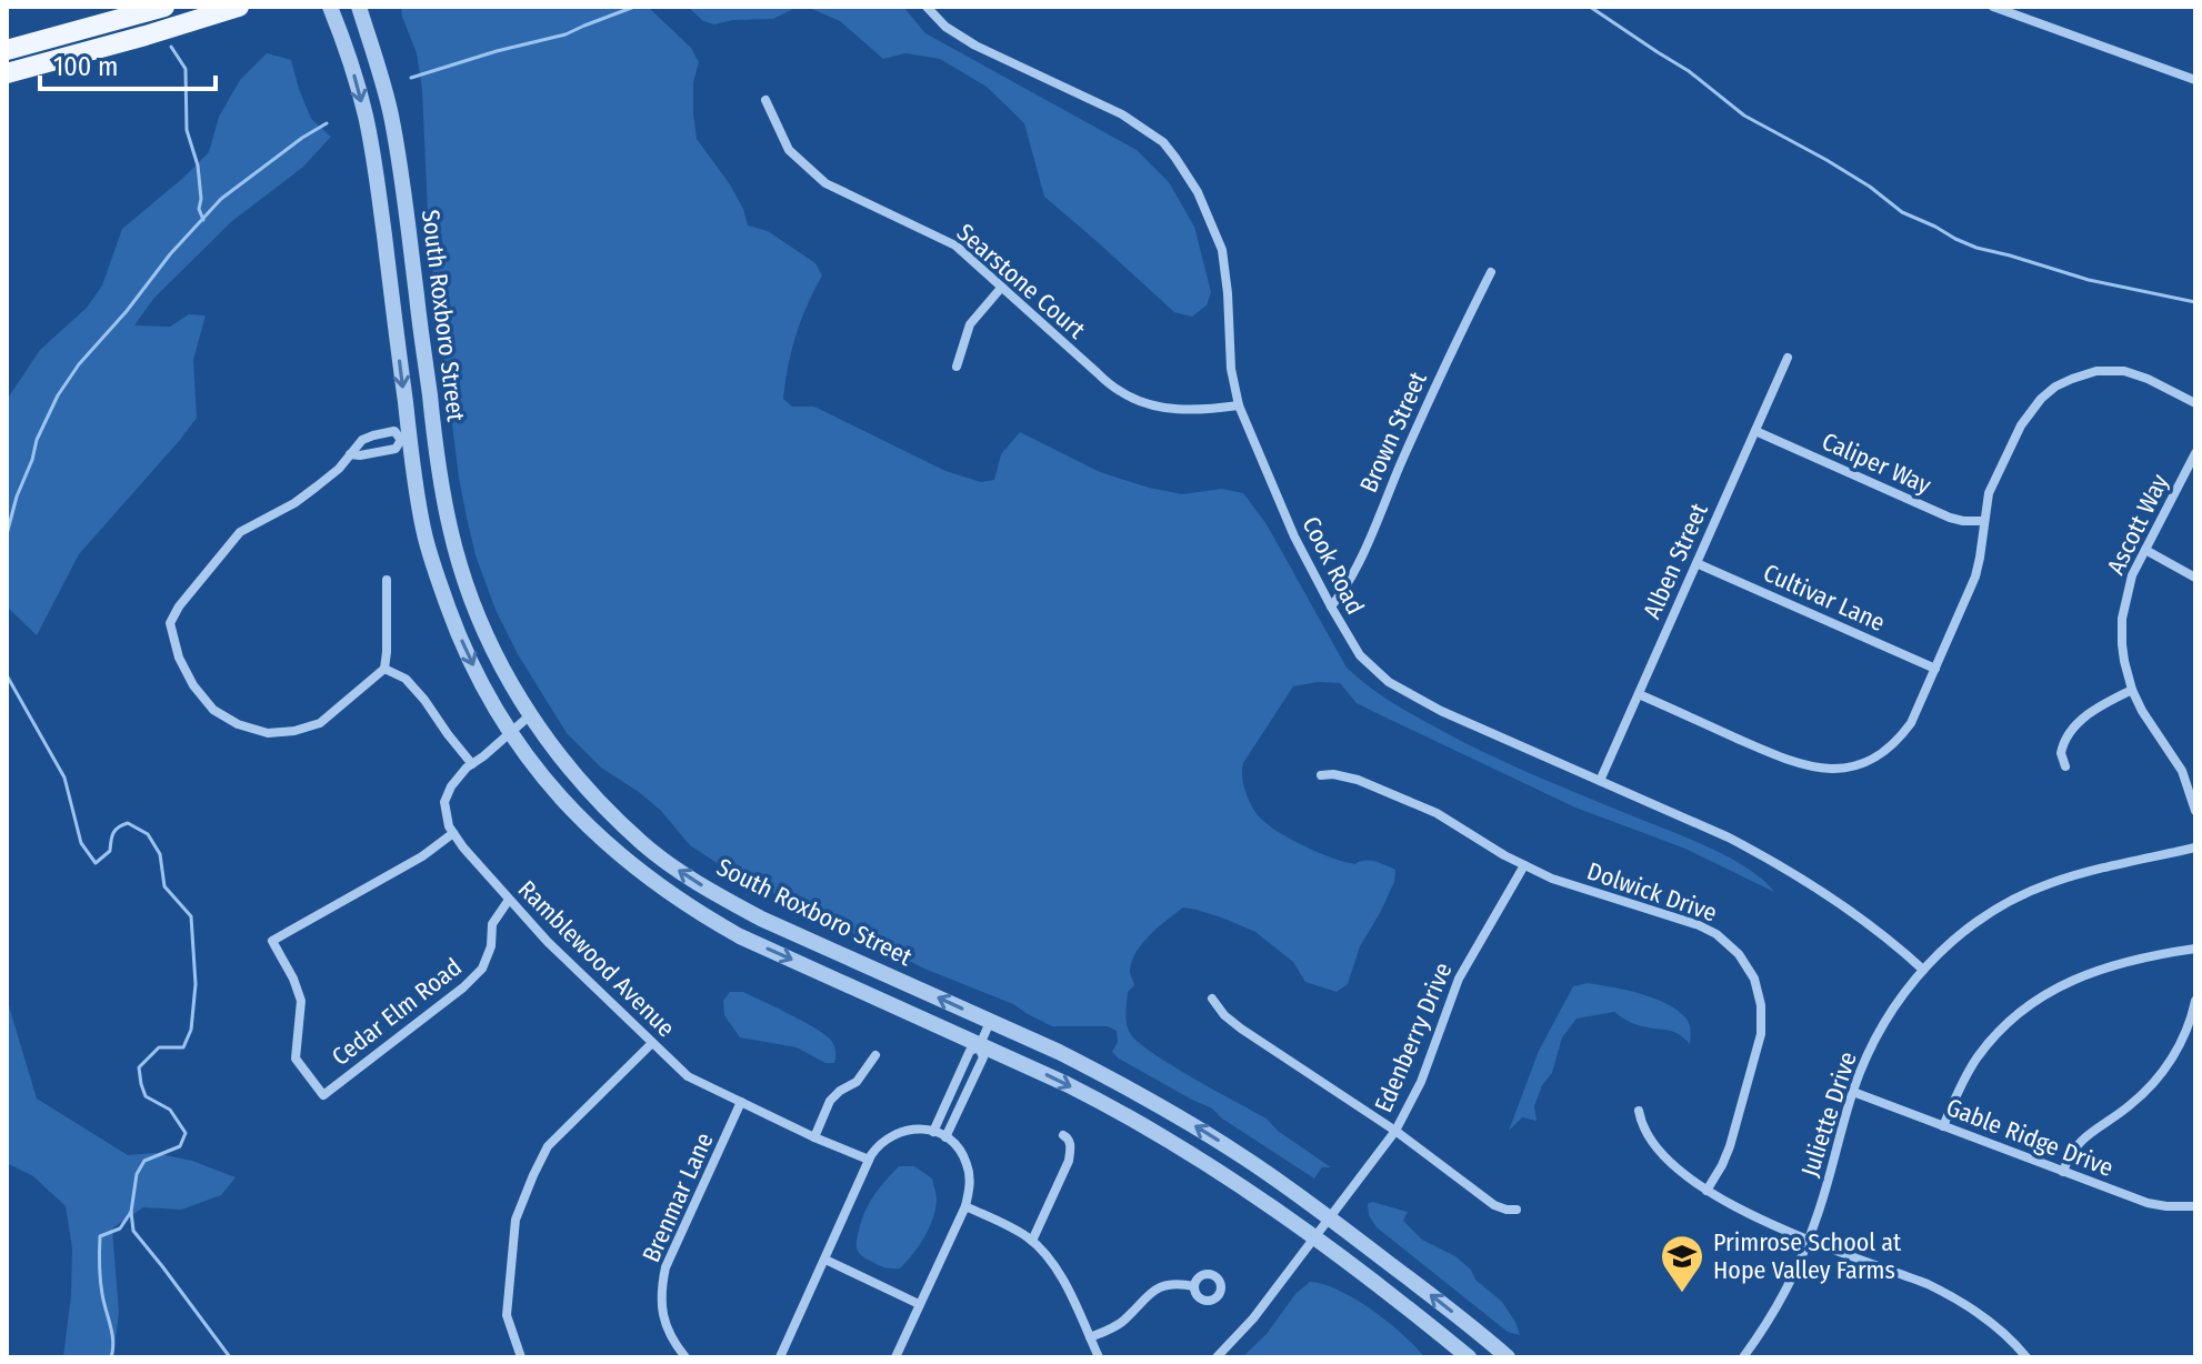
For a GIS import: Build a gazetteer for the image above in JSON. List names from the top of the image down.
{
  "streets": {
    "street": [
      "Searstone Court",
      "South Roxboro Street",
      "Brown Street",
      "Caliper Way",
      "Ascott Way",
      "Alben Street",
      "Cook Road",
      "Cultivar Lane",
      "Dolwick Drive",
      "Ramblewood Avenue",
      "Cedar Elm Road",
      "Edenberry Drive",
      "Juliette Drive",
      "Gable Ridge Drive",
      "Brenmar Lane"
    ]
  },
  "crossings": [
    ["Searstone Court", "Cook Road"],
    ["South Roxboro Street", "Edenberry Drive"],
    ["Brown Street", "Cook Road"],
    ["Caliper Way", "Alben Street"],
    ["Alben Street", "Cook Road"],
    ["Alben Street", "Cultivar Lane"],
    ["Cook Road", "Juliette Drive"],
    ["Dolwick Drive", "Edenberry Drive"],
    ["Ramblewood Avenue", "Cedar Elm Road"],
    ["Ramblewood Avenue", "Brenmar Lane"],
    ["Juliette Drive", "Gable Ridge Drive"]
  ],
  "places": {
    "school or university": ["Primrose School at Hope Valley Farms"]
  },
  "scale_bar": "100 m"
}
